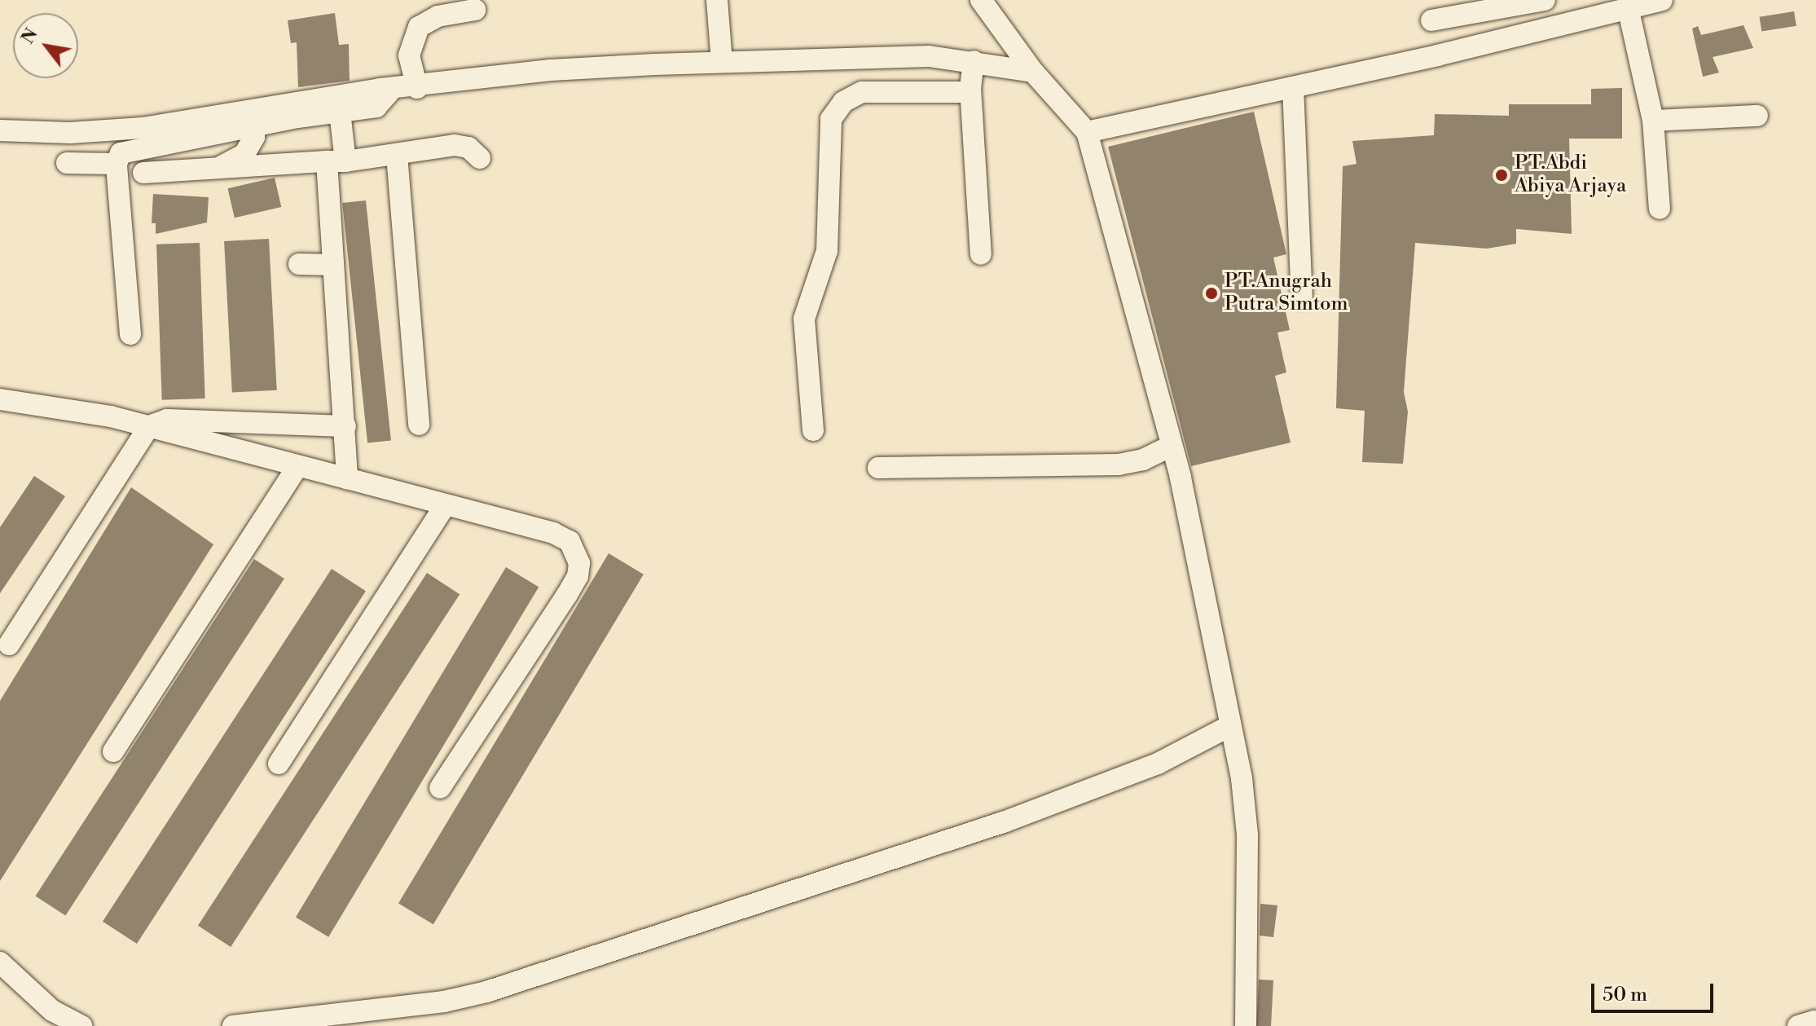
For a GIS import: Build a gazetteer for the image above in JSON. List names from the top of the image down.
{
  "places": ["PT.Abdi Abiya Arjaya", "PT.Anugrah Putra Simtom"],
  "scale_bar": "50 m",
  "north": "top left"
}
